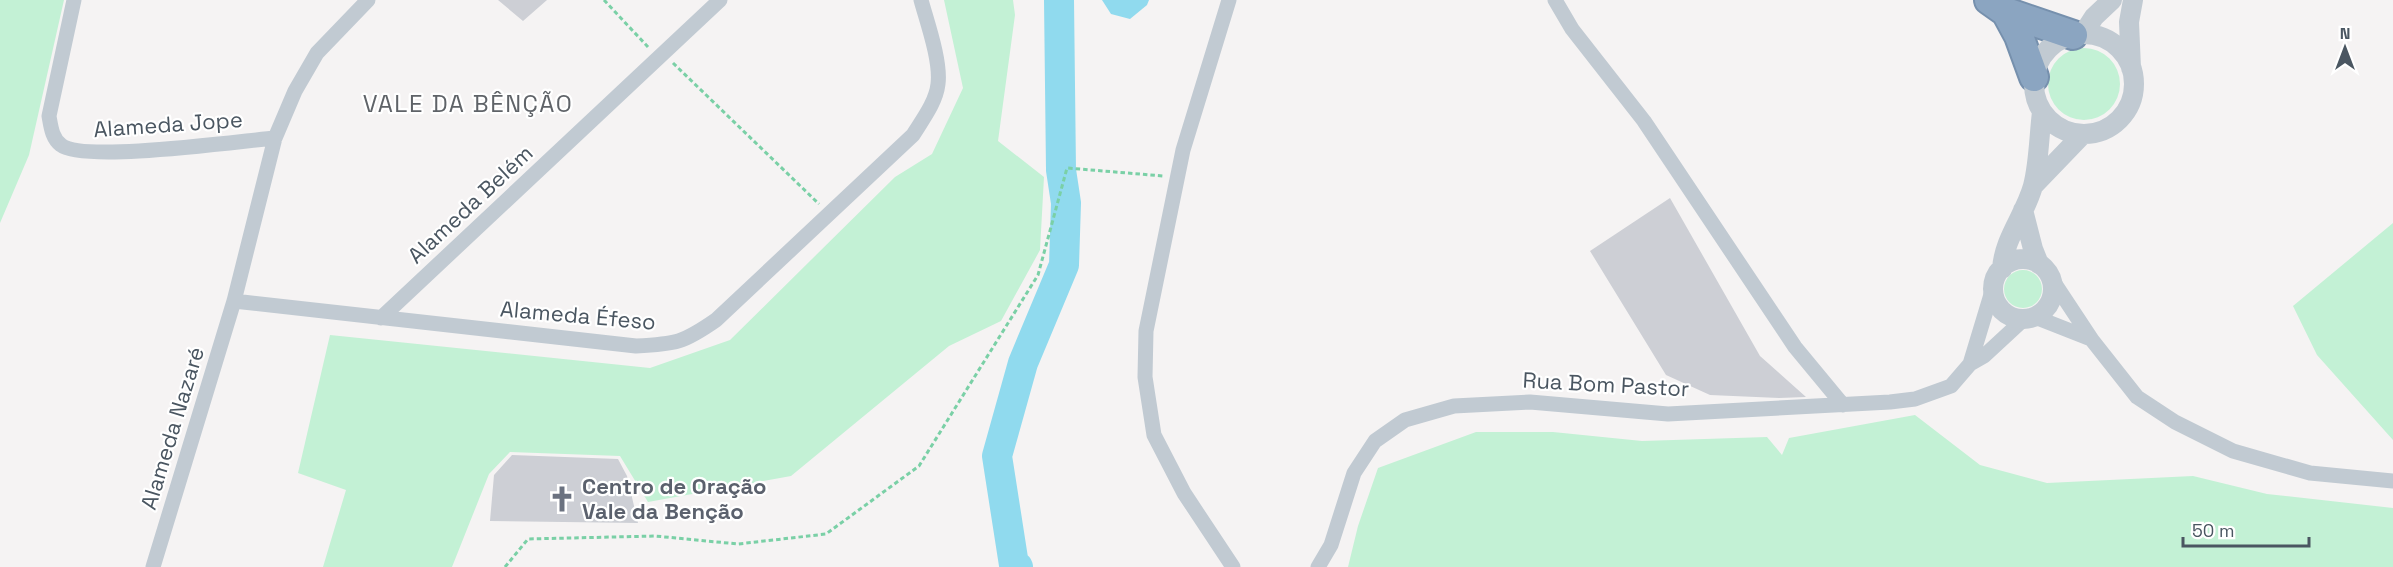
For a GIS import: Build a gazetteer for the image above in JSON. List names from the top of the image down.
{
  "streets": {
    "street": [
      "Alameda Jope",
      "Alameda Belém",
      "Alameda Éfeso",
      "Rua Bom Pastor",
      "Alameda Nazaré"
    ]
  },
  "crossings": [
    ["Alameda Jope", "Alameda Nazaré"],
    ["Alameda Belém", "Alameda Éfeso"],
    ["Alameda Éfeso", "Alameda Nazaré"]
  ],
  "districts": ["VALE DA BÊNÇÃO"],
  "places": {
    "church": ["Centro de Oração Vale da Benção"]
  },
  "scale_bar": "50 m",
  "north": "top"
}
